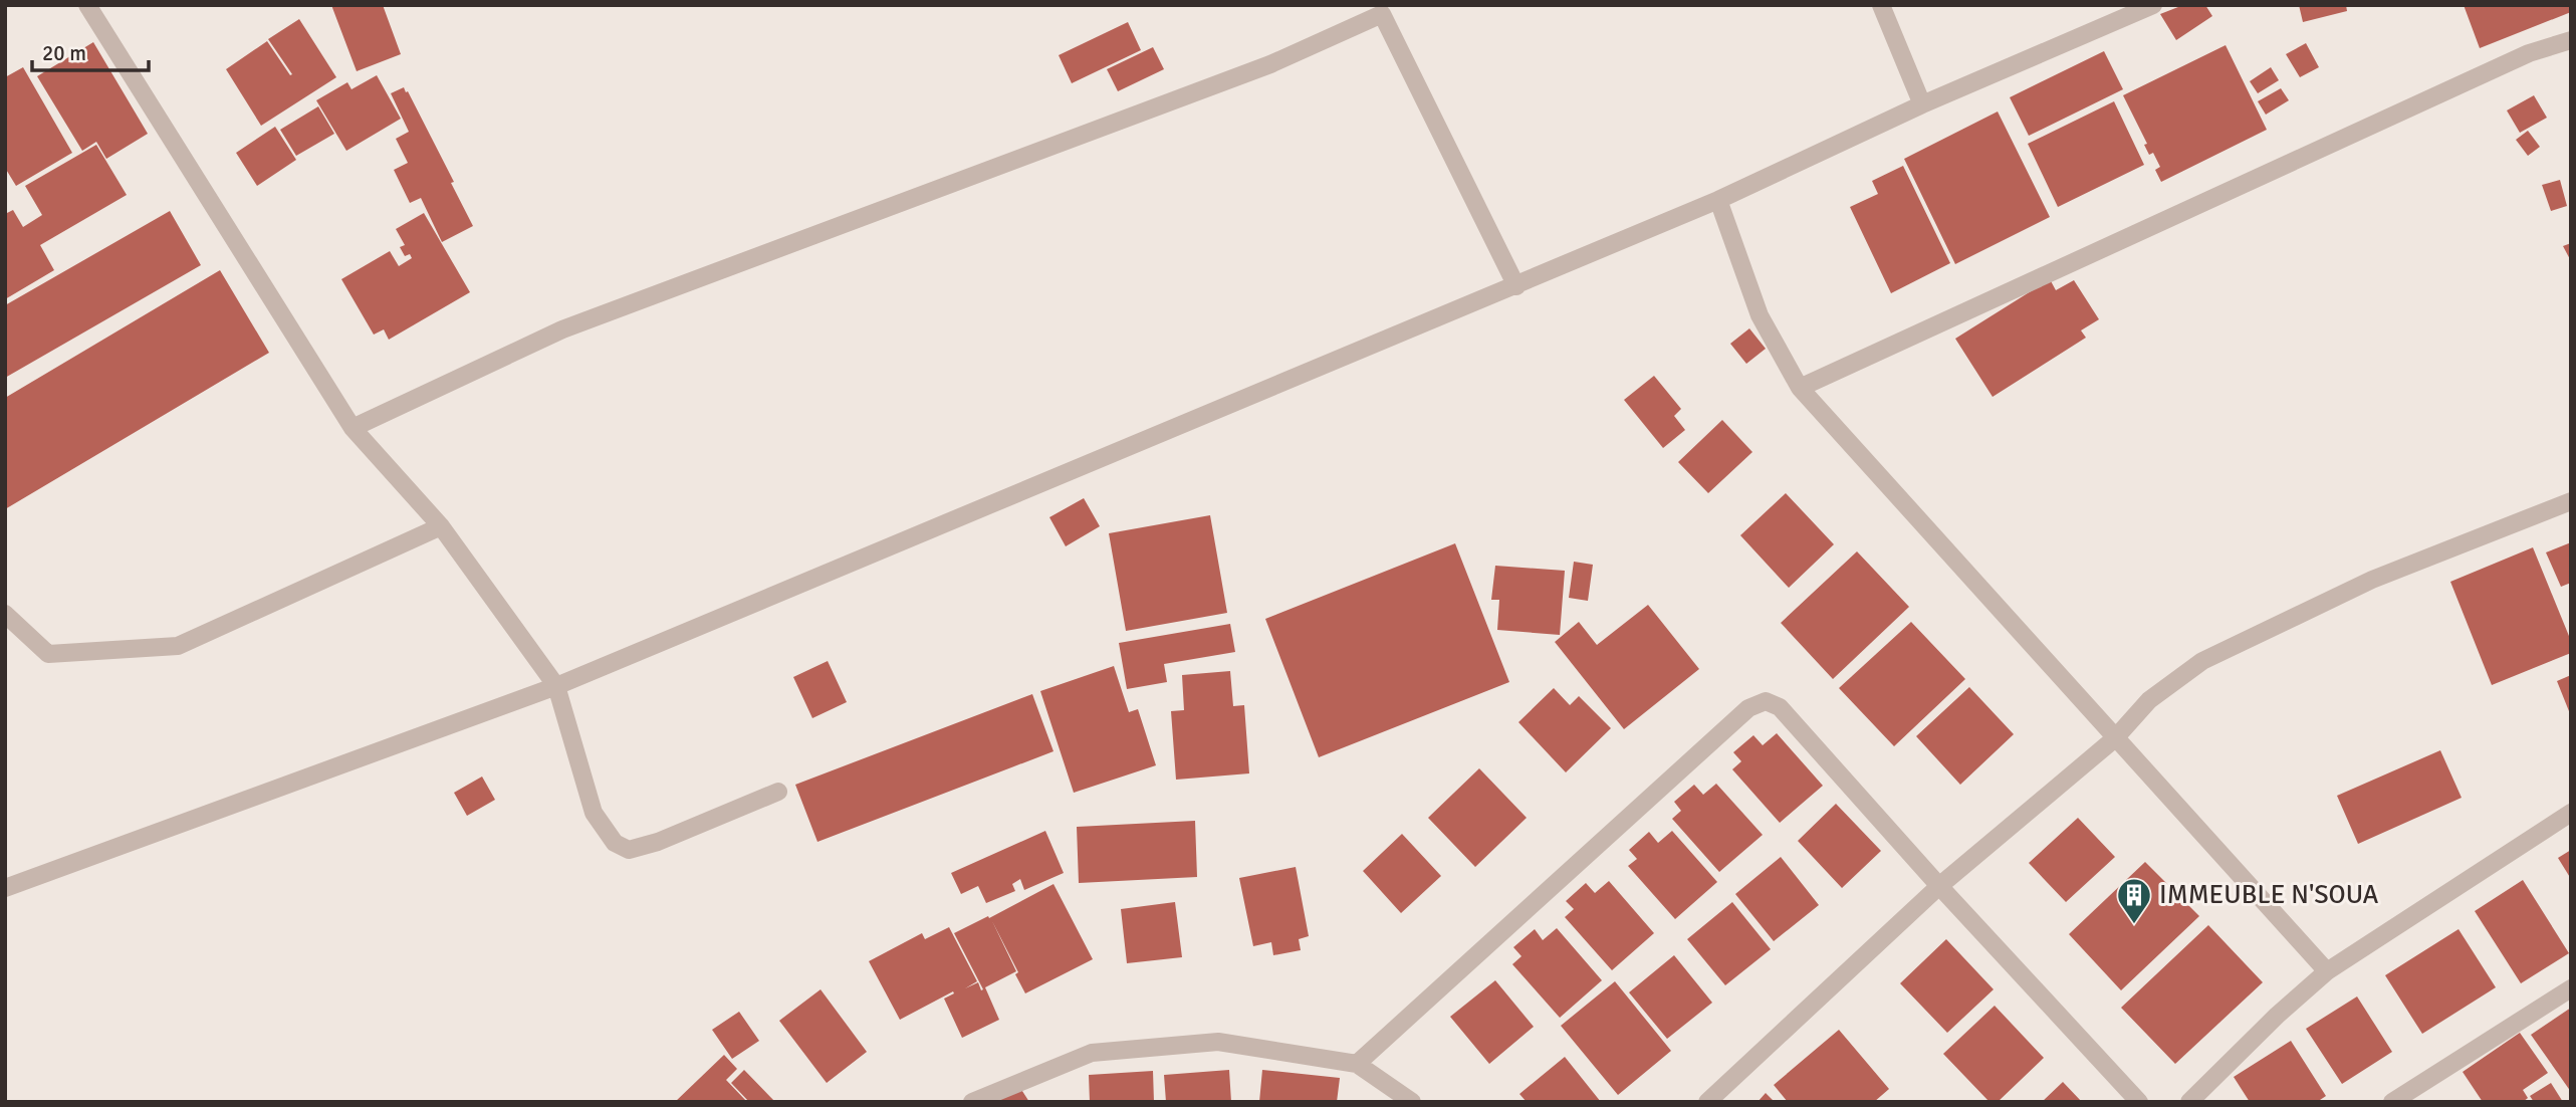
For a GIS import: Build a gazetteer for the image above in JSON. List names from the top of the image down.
{
  "places": {
    "building": ["IMMEUBLE N'SOUA"]
  },
  "scale_bar": "20 m"
}
